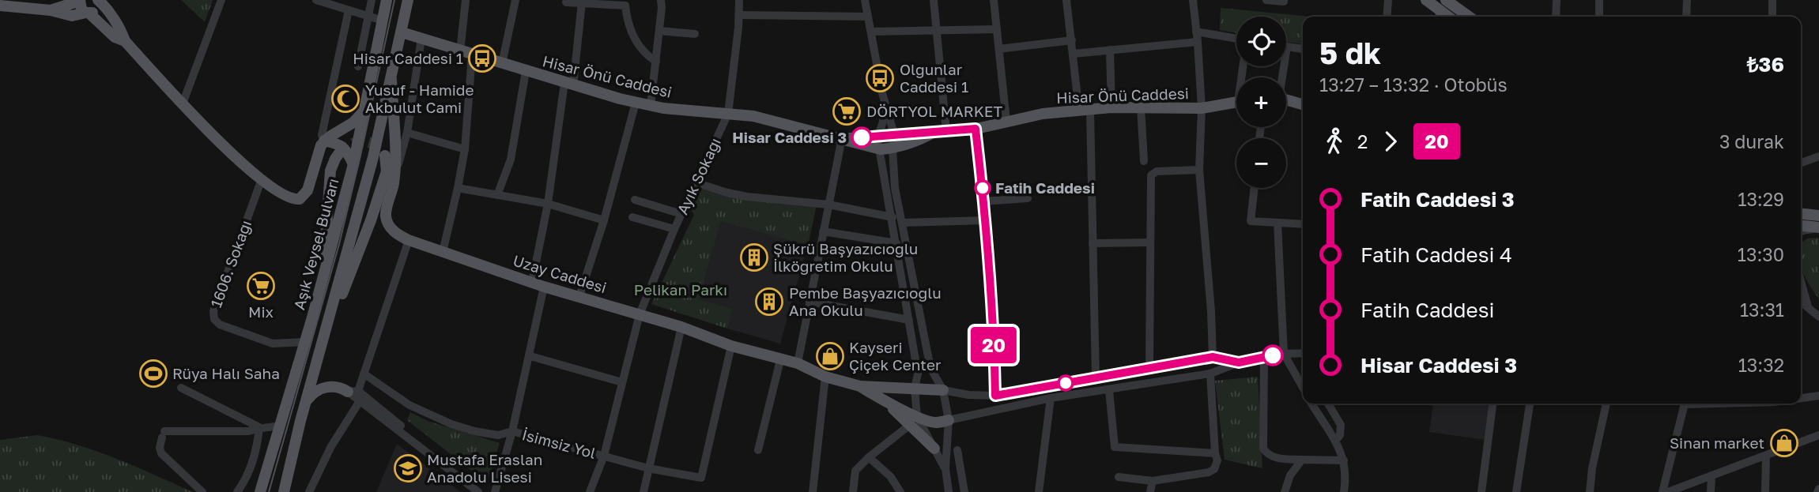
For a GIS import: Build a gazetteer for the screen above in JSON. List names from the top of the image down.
{
  "streets": {
    "main road": ["Hisar Önü Caddesi", "Aşık Veysel Bulvarı", "Uzay Caddesi"],
    "street": ["Ayık Sokağı", "1606. Sokağı", "İsimsiz Yol"]
  },
  "crossings": [
    ["Hisar Önü Caddesi", "Ayık Sokağı"],
    ["Hisar Önü Caddesi", "Aşık Veysel Bulvarı"],
    ["Ayık Sokağı", "Uzay Caddesi"],
    ["Ayık Sokağı", "İsimsiz Yol"],
    ["Aşık Veysel Bulvarı", "1606. Sokağı"],
    ["Uzay Caddesi", "İsimsiz Yol"]
  ],
  "parks": ["Pelikan Parkı"],
  "places": {
    "bus stop": ["Hisar Caddesi 1", "Olgunlar Caddesi 1"],
    "mosque": ["Yusuf - Hamide Akbulut Cami"],
    "supermarket": ["DÖRTYOL MARKET", "Mix"],
    "other": ["Hisar Caddesi 3", "Fatih Caddesi"],
    "building": ["Şükrü Başyazıcıoğlu İlköğretim Okulu", "Pembe Başyazıcıoğlu Ana Okulu"],
    "shop": ["Kayseri Çiçek Center", "Sinan market"],
    "sports": ["Rüya Halı Saha"],
    "school or university": ["Mustafa Eraslan Anadolu Lisesi"]
  },
  "lines": ["bus line 20"],
  "page": {
    "on_map": "20",
    "map_buttons": ["+", "−"],
    "heading": ["5 dk", "13:27 – 13:32 · Otobüs", "₺36"],
    "legs": ["2", "20", "3 durak"],
    "list": [
      {
        "name": "Fatih Caddesi 3",
        "value": "13:29"
      },
      {
        "name": "Fatih Caddesi 4",
        "value": "13:30"
      },
      {
        "name": "Fatih Caddesi",
        "value": "13:31"
      },
      {
        "name": "Hisar Caddesi 3",
        "value": "13:32"
      }
    ]
  }
}
